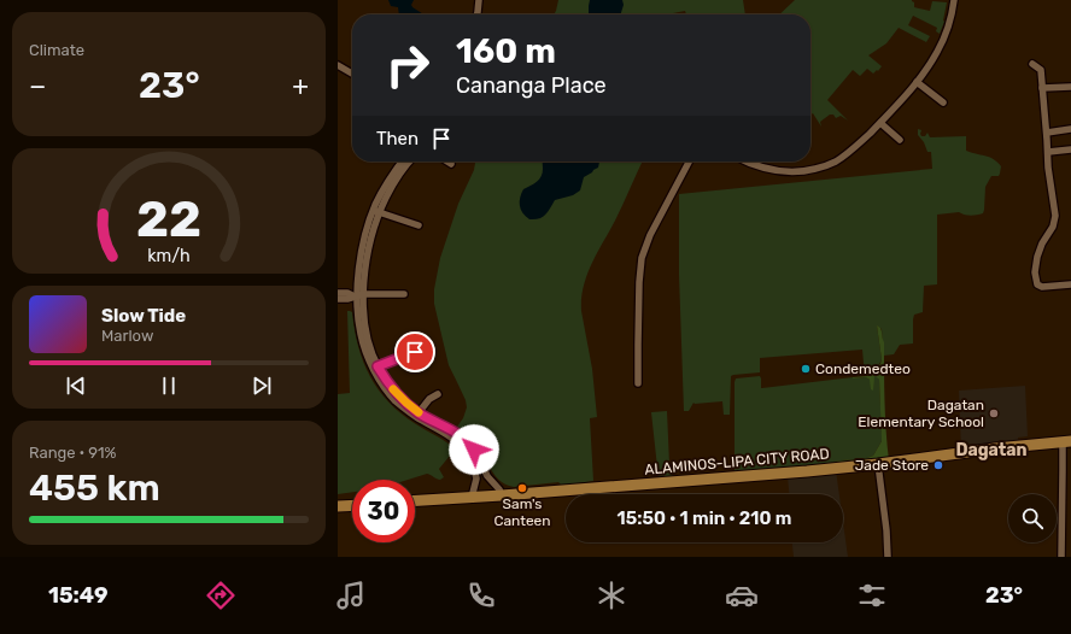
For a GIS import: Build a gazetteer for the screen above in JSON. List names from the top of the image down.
{
  "streets": {
    "main road": ["ALAMINOS-LIPA CITY ROAD"]
  },
  "districts": ["Dagatan"],
  "places": [
    "Condemedteo",
    "Dagatan Elementary School",
    "Jade Store",
    "Sam's Canteen"
  ],
  "page": {
    "tile": [
      "Climate",
      ["Range · 91%", "455 km"]
    ],
    "turn": ["160 m", "Cananga Place"],
    "heat": ["−", "23°", "+"],
    "then": "Then",
    "song": ["Slow Tide", "Marlow"],
    "limit": "30",
    "trip": "15:50 · 1 min · 210 m",
    "tabs": ["15:49", "23°"],
    "gauge": ["22", "km/h"]
  }
}
